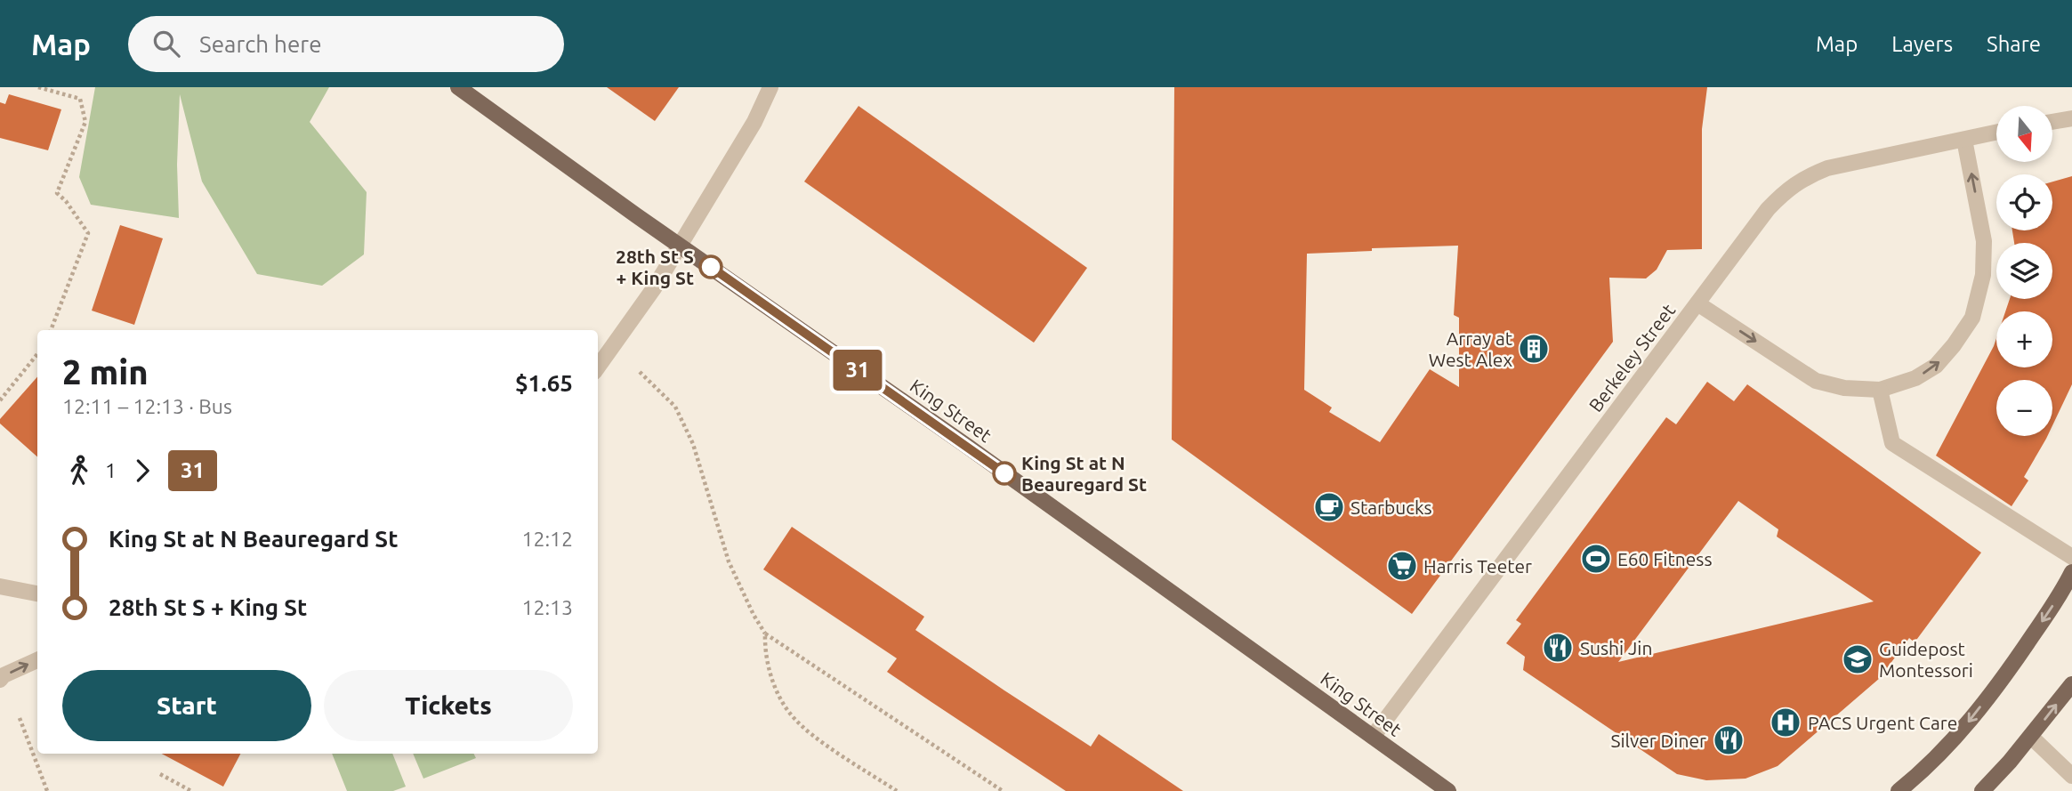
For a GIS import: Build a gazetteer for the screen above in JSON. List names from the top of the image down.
{
  "streets": {
    "main road": ["King Street"],
    "street": ["Berkeley Street"]
  },
  "crossings": [
    ["Berkeley Street", "King Street"]
  ],
  "places": {
    "other": ["28th St S + King St", "King St at N Beauregard St"],
    "building": ["Array at West Alex"],
    "cafe": ["Starbucks"],
    "sports": ["E60 Fitness"],
    "supermarket": ["Harris Teeter"],
    "restaurant": ["Sushi Jin", "Silver Diner"],
    "school or university": ["Guidepost Montessori"],
    "hospital": ["PACS Urgent Care"]
  },
  "lines": ["bus line 31"],
  "north": "bottom",
  "page": {
    "header": "Map",
    "search": "Search here",
    "nav": ["Map", "Layers", "Share"],
    "on_map": "31",
    "map_buttons": ["+", "−"],
    "heading": ["2 min", "12:11 – 12:13 · Bus", "$1.65"],
    "legs": ["1", "31"],
    "list": [
      {
        "name": "King St at N Beauregard St",
        "value": "12:12"
      },
      {
        "name": "28th St S + King St",
        "value": "12:13"
      }
    ],
    "buttons": ["Start", "Tickets"]
  }
}
